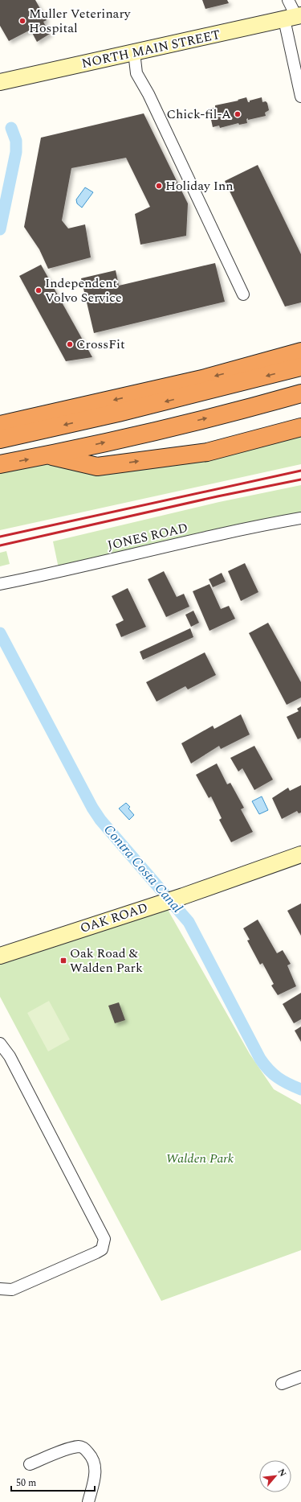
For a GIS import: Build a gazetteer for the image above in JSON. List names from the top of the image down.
{
  "streets": {
    "main road": ["NORTH MAIN STREET", "OAK ROAD"],
    "street": ["JONES ROAD"]
  },
  "water": ["Contra Costa Canal"],
  "parks": ["Walden Park"],
  "places": {
    "other": [
      "Muller Veterinary Hospital",
      "Chick-fil-A",
      "Holiday Inn",
      "Independent Volvo Service",
      "CrossFit"
    ],
    "transit": ["Oak Road & Walden Park"]
  },
  "scale_bar": "50 m",
  "north": "top right"
}
